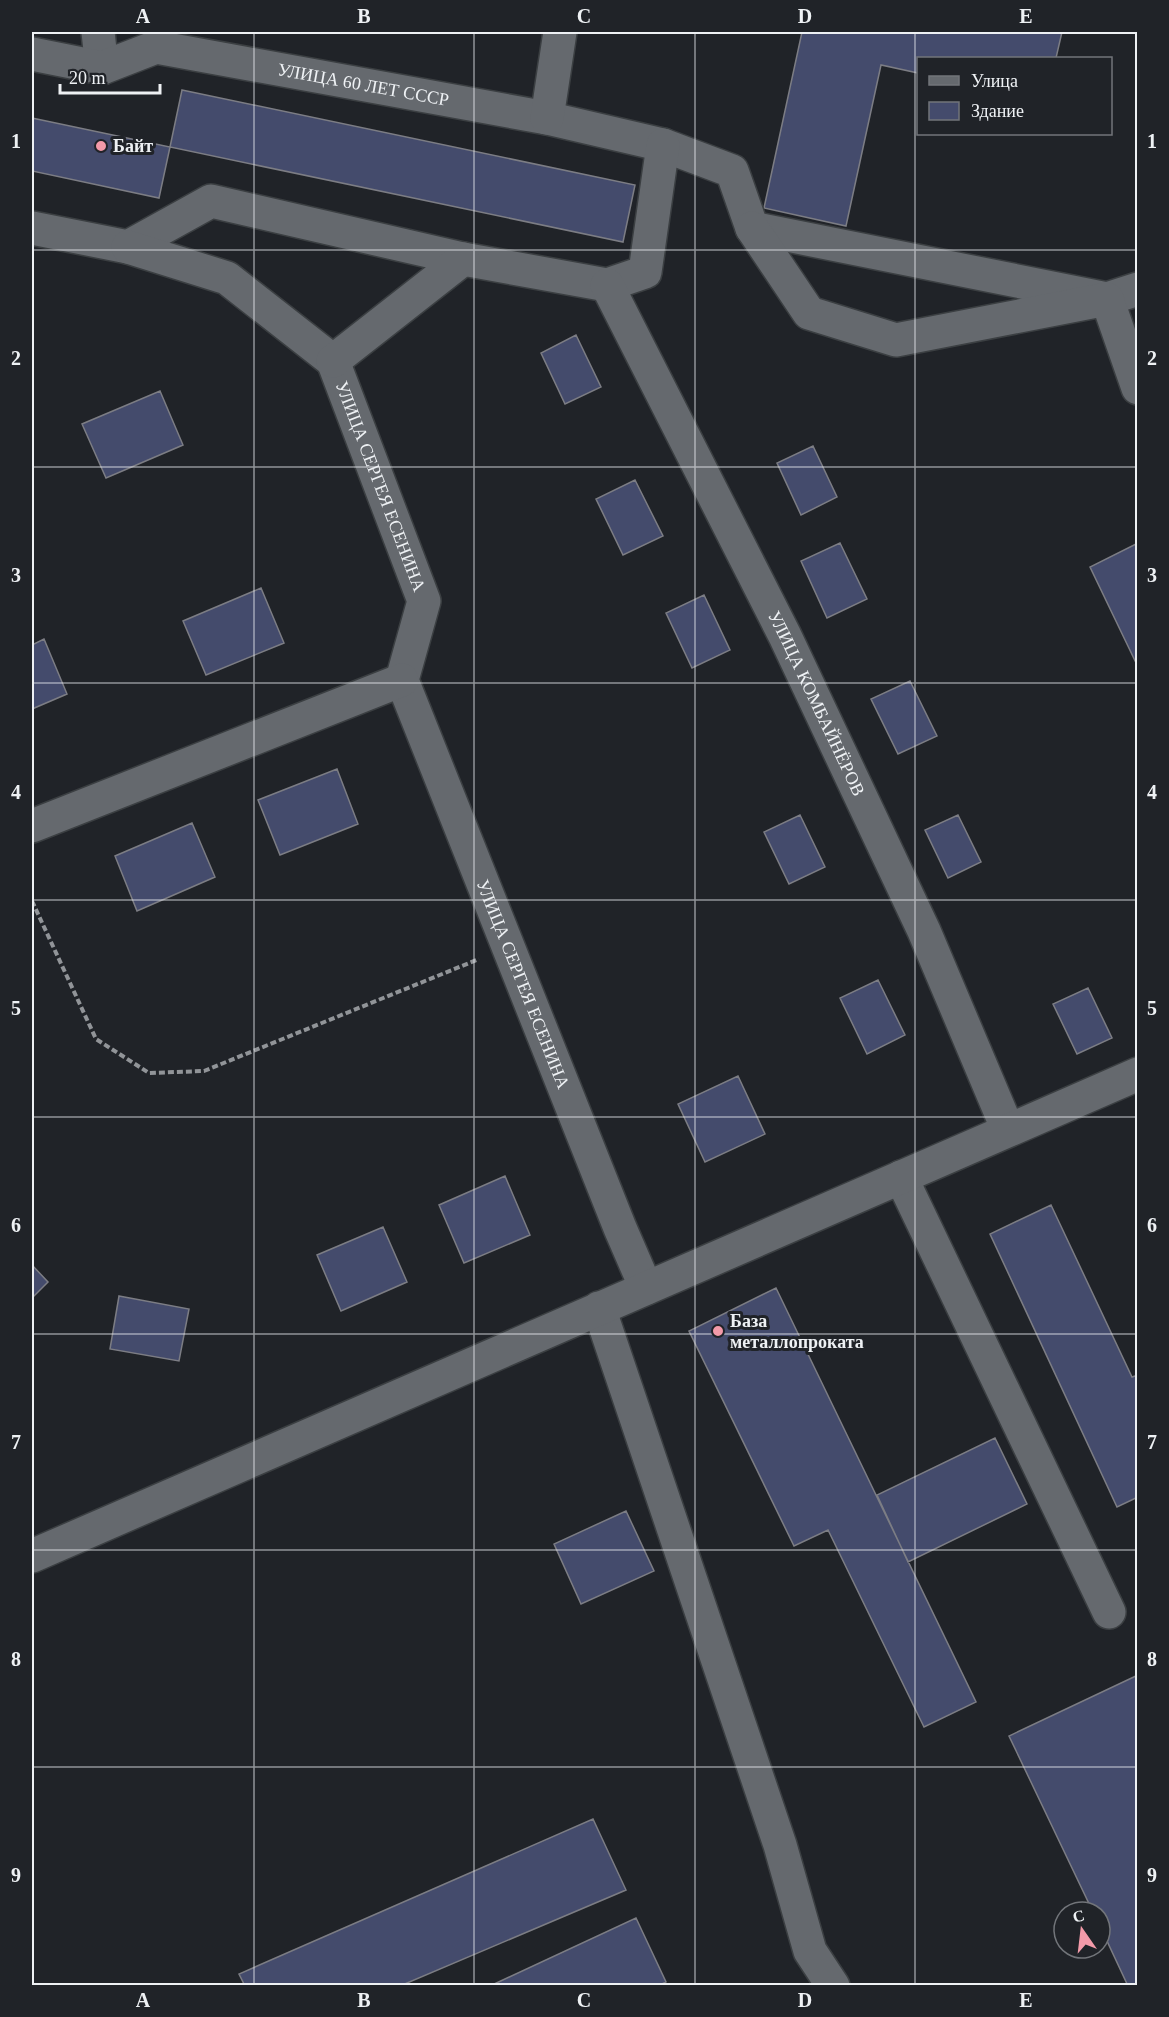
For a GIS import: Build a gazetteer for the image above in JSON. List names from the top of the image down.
{
  "streets": {
    "street": ["УЛИЦА 60 ЛЕТ СССР", "УЛИЦА СЕРГЕЯ ЕСЕНИНА", "УЛИЦА КОМБАЙНЁРОВ"]
  },
  "places": ["Байт", "База металлопроката"],
  "legend": ["Улица", "Здание"],
  "scale_bar": "20 m",
  "north": "top",
  "grid": {
    "columns": [
      "A",
      "B",
      "C",
      "D",
      "E"
    ],
    "rows": [
      "1",
      "2",
      "3",
      "4",
      "5",
      "6",
      "7",
      "8",
      "9"
    ]
  }
}
